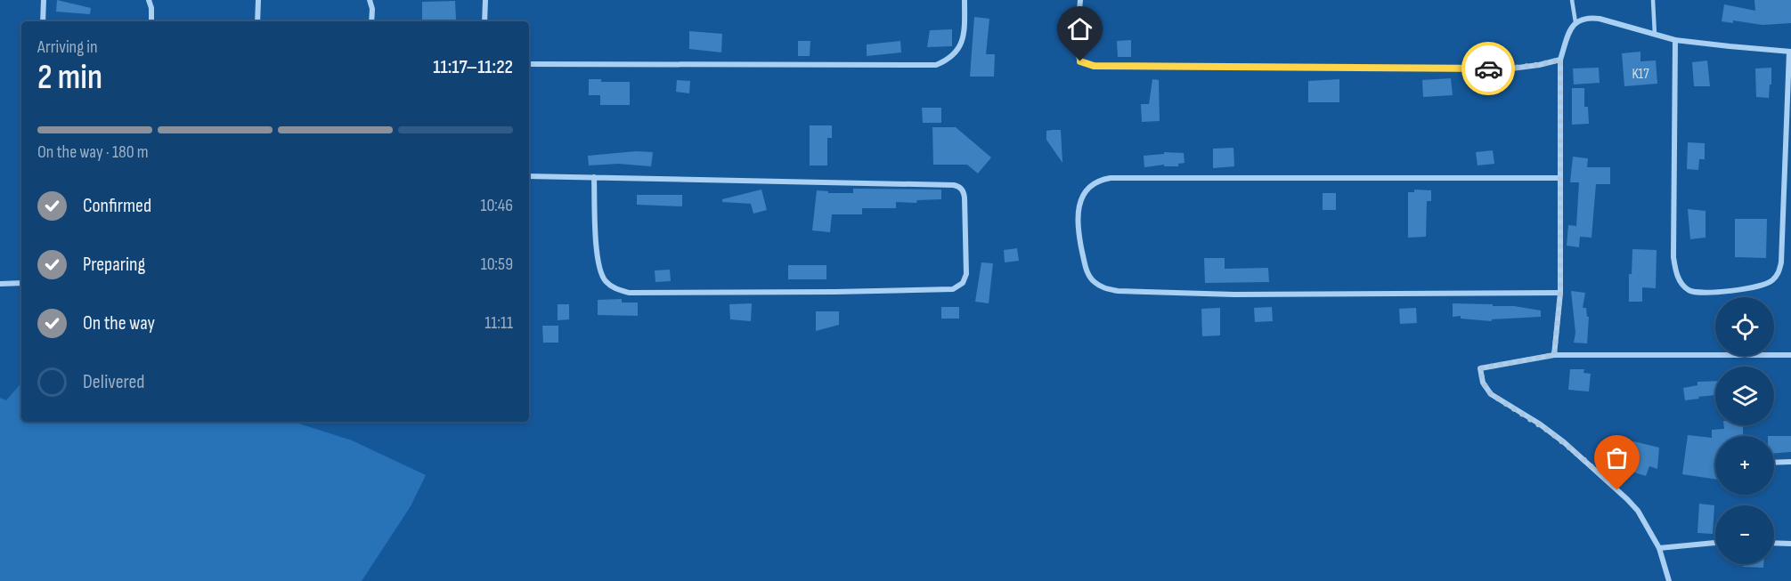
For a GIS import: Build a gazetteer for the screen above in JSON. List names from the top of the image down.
{
  "house_numbers": ["K17"],
  "page": {
    "heading": ["2 min", "Arriving in", "11:17–11:22"],
    "bar": "On the way · 180 m",
    "list": [
      ["Confirmed", "10:46"],
      ["Preparing", "10:59"],
      ["On the way", "11:11"],
      "Delivered"
    ],
    "map_buttons": ["+", "−"]
  }
}
